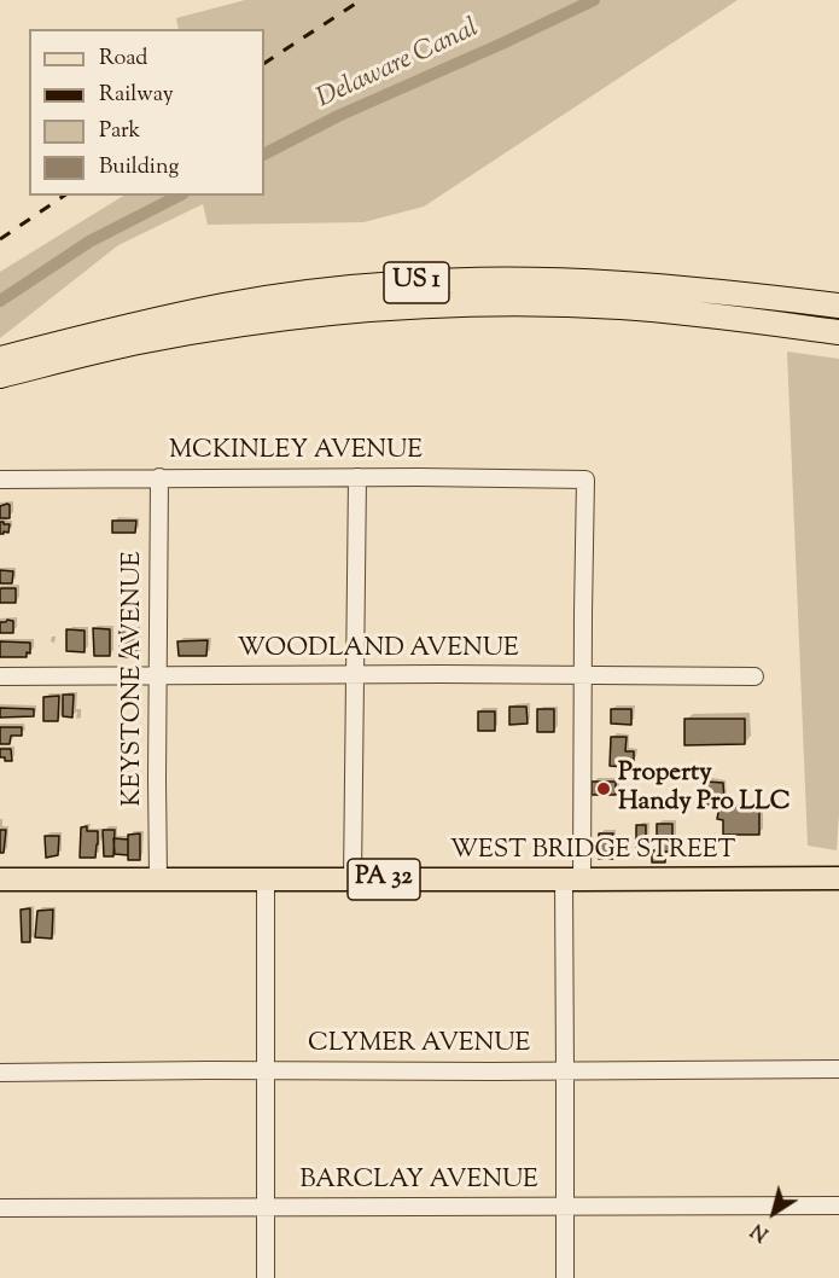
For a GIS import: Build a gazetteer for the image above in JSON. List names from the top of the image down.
{
  "streets": {
    "highway": ["US 1"],
    "main road": ["WEST BRIDGE STREET", "PA 32"],
    "street": [
      "MCKINLEY AVENUE",
      "WOODLAND AVENUE",
      "KEYSTONE AVENUE",
      "CLYMER AVENUE",
      "BARCLAY AVENUE"
    ]
  },
  "crossings": [
    ["MCKINLEY AVENUE", "WOODLAND AVENUE"],
    ["MCKINLEY AVENUE", "KEYSTONE AVENUE"],
    ["WOODLAND AVENUE", "KEYSTONE AVENUE"],
    ["KEYSTONE AVENUE", "WEST BRIDGE STREET"]
  ],
  "water": ["Delaware Canal"],
  "places": ["Property Handy Pro LLC"],
  "legend": [
    "Road",
    "Railway",
    "Park",
    "Building"
  ],
  "north": "bottom left"
}
